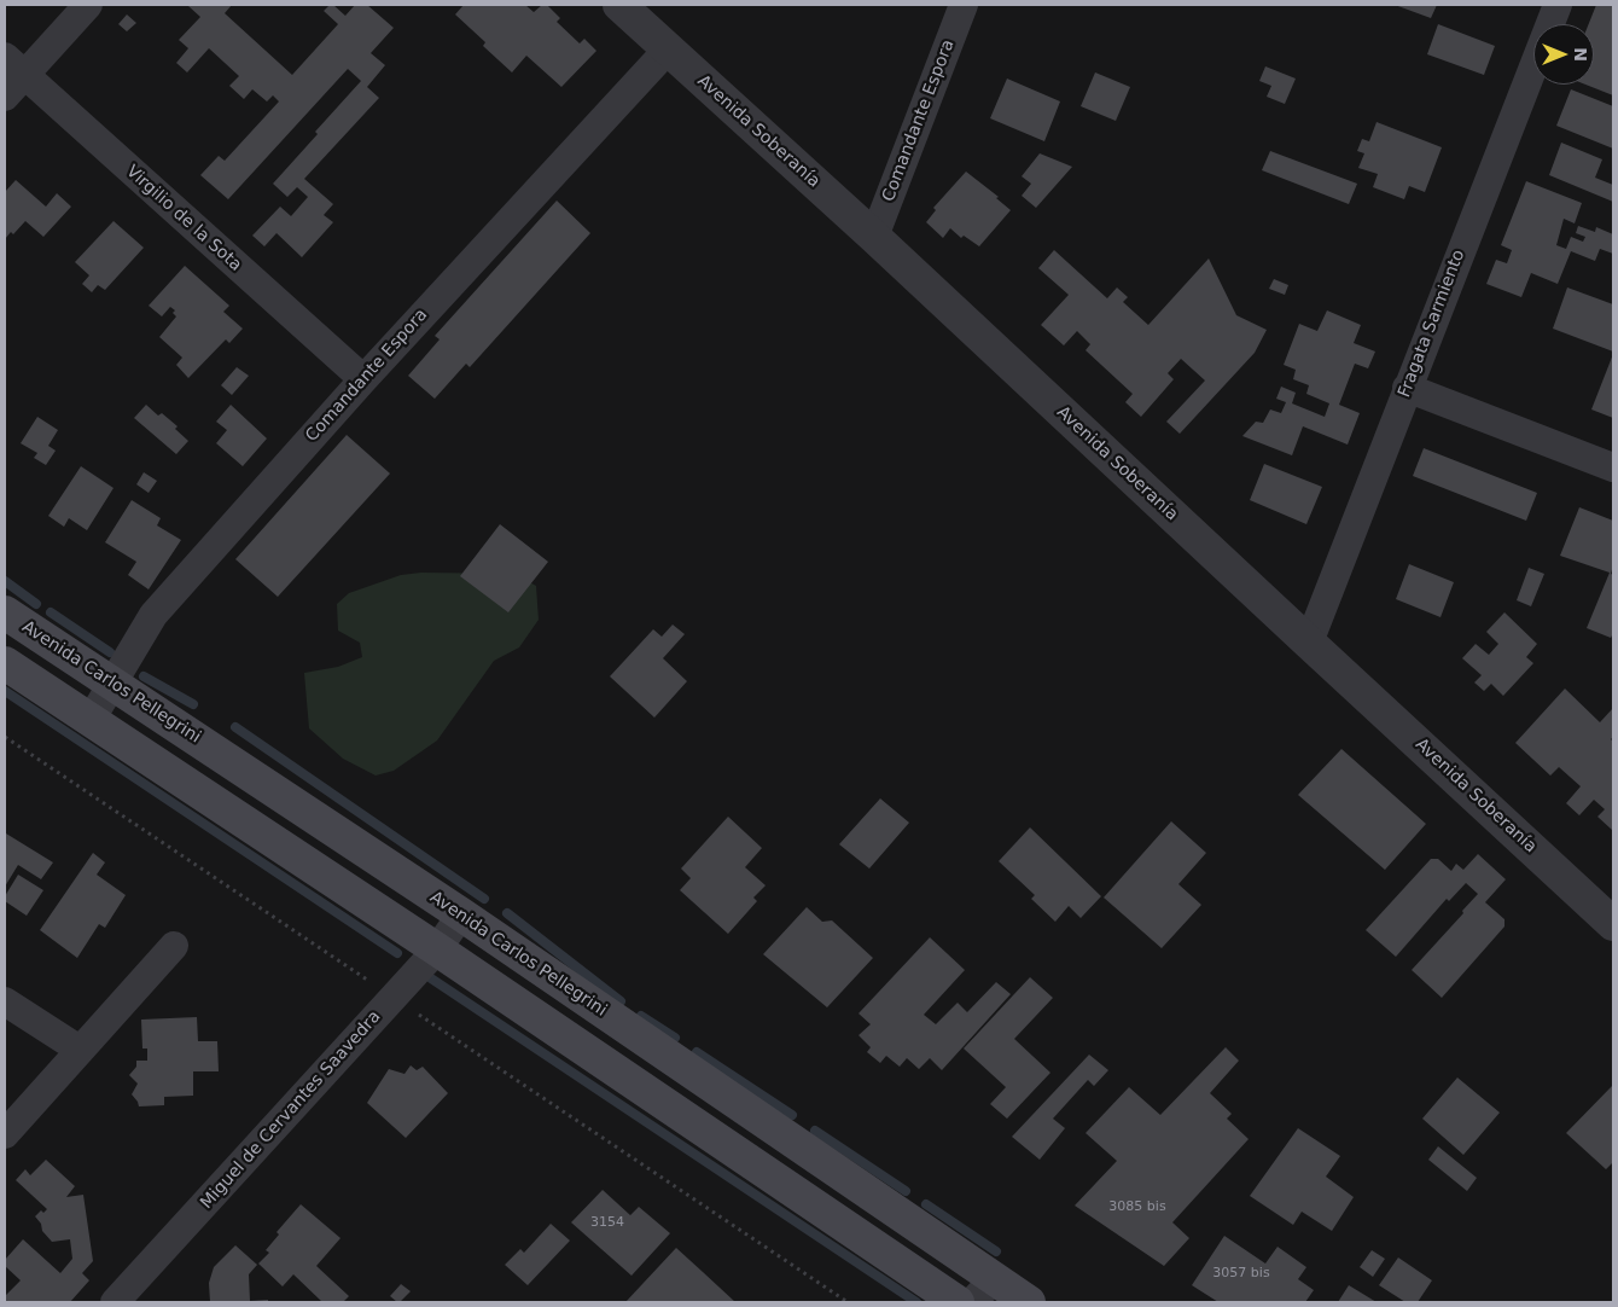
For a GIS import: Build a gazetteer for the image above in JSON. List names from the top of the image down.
{
  "streets": {
    "main road": ["Avenida Carlos Pellegrini"],
    "street": [
      "Comandante Espora",
      "Avenida Soberanía",
      "Virgilio de la Sota",
      "Fragata Sarmiento",
      "Miguel de Cervantes Saavedra"
    ]
  },
  "crossings": [
    ["Comandante Espora", "Avenida Soberanía"],
    ["Comandante Espora", "Virgilio de la Sota"],
    ["Comandante Espora", "Avenida Carlos Pellegrini"],
    ["Avenida Soberanía", "Fragata Sarmiento"],
    ["Avenida Carlos Pellegrini", "Miguel de Cervantes Saavedra"]
  ],
  "house_numbers": ["3085 bis", "3154", "3057 bis"],
  "north": "right"
}
